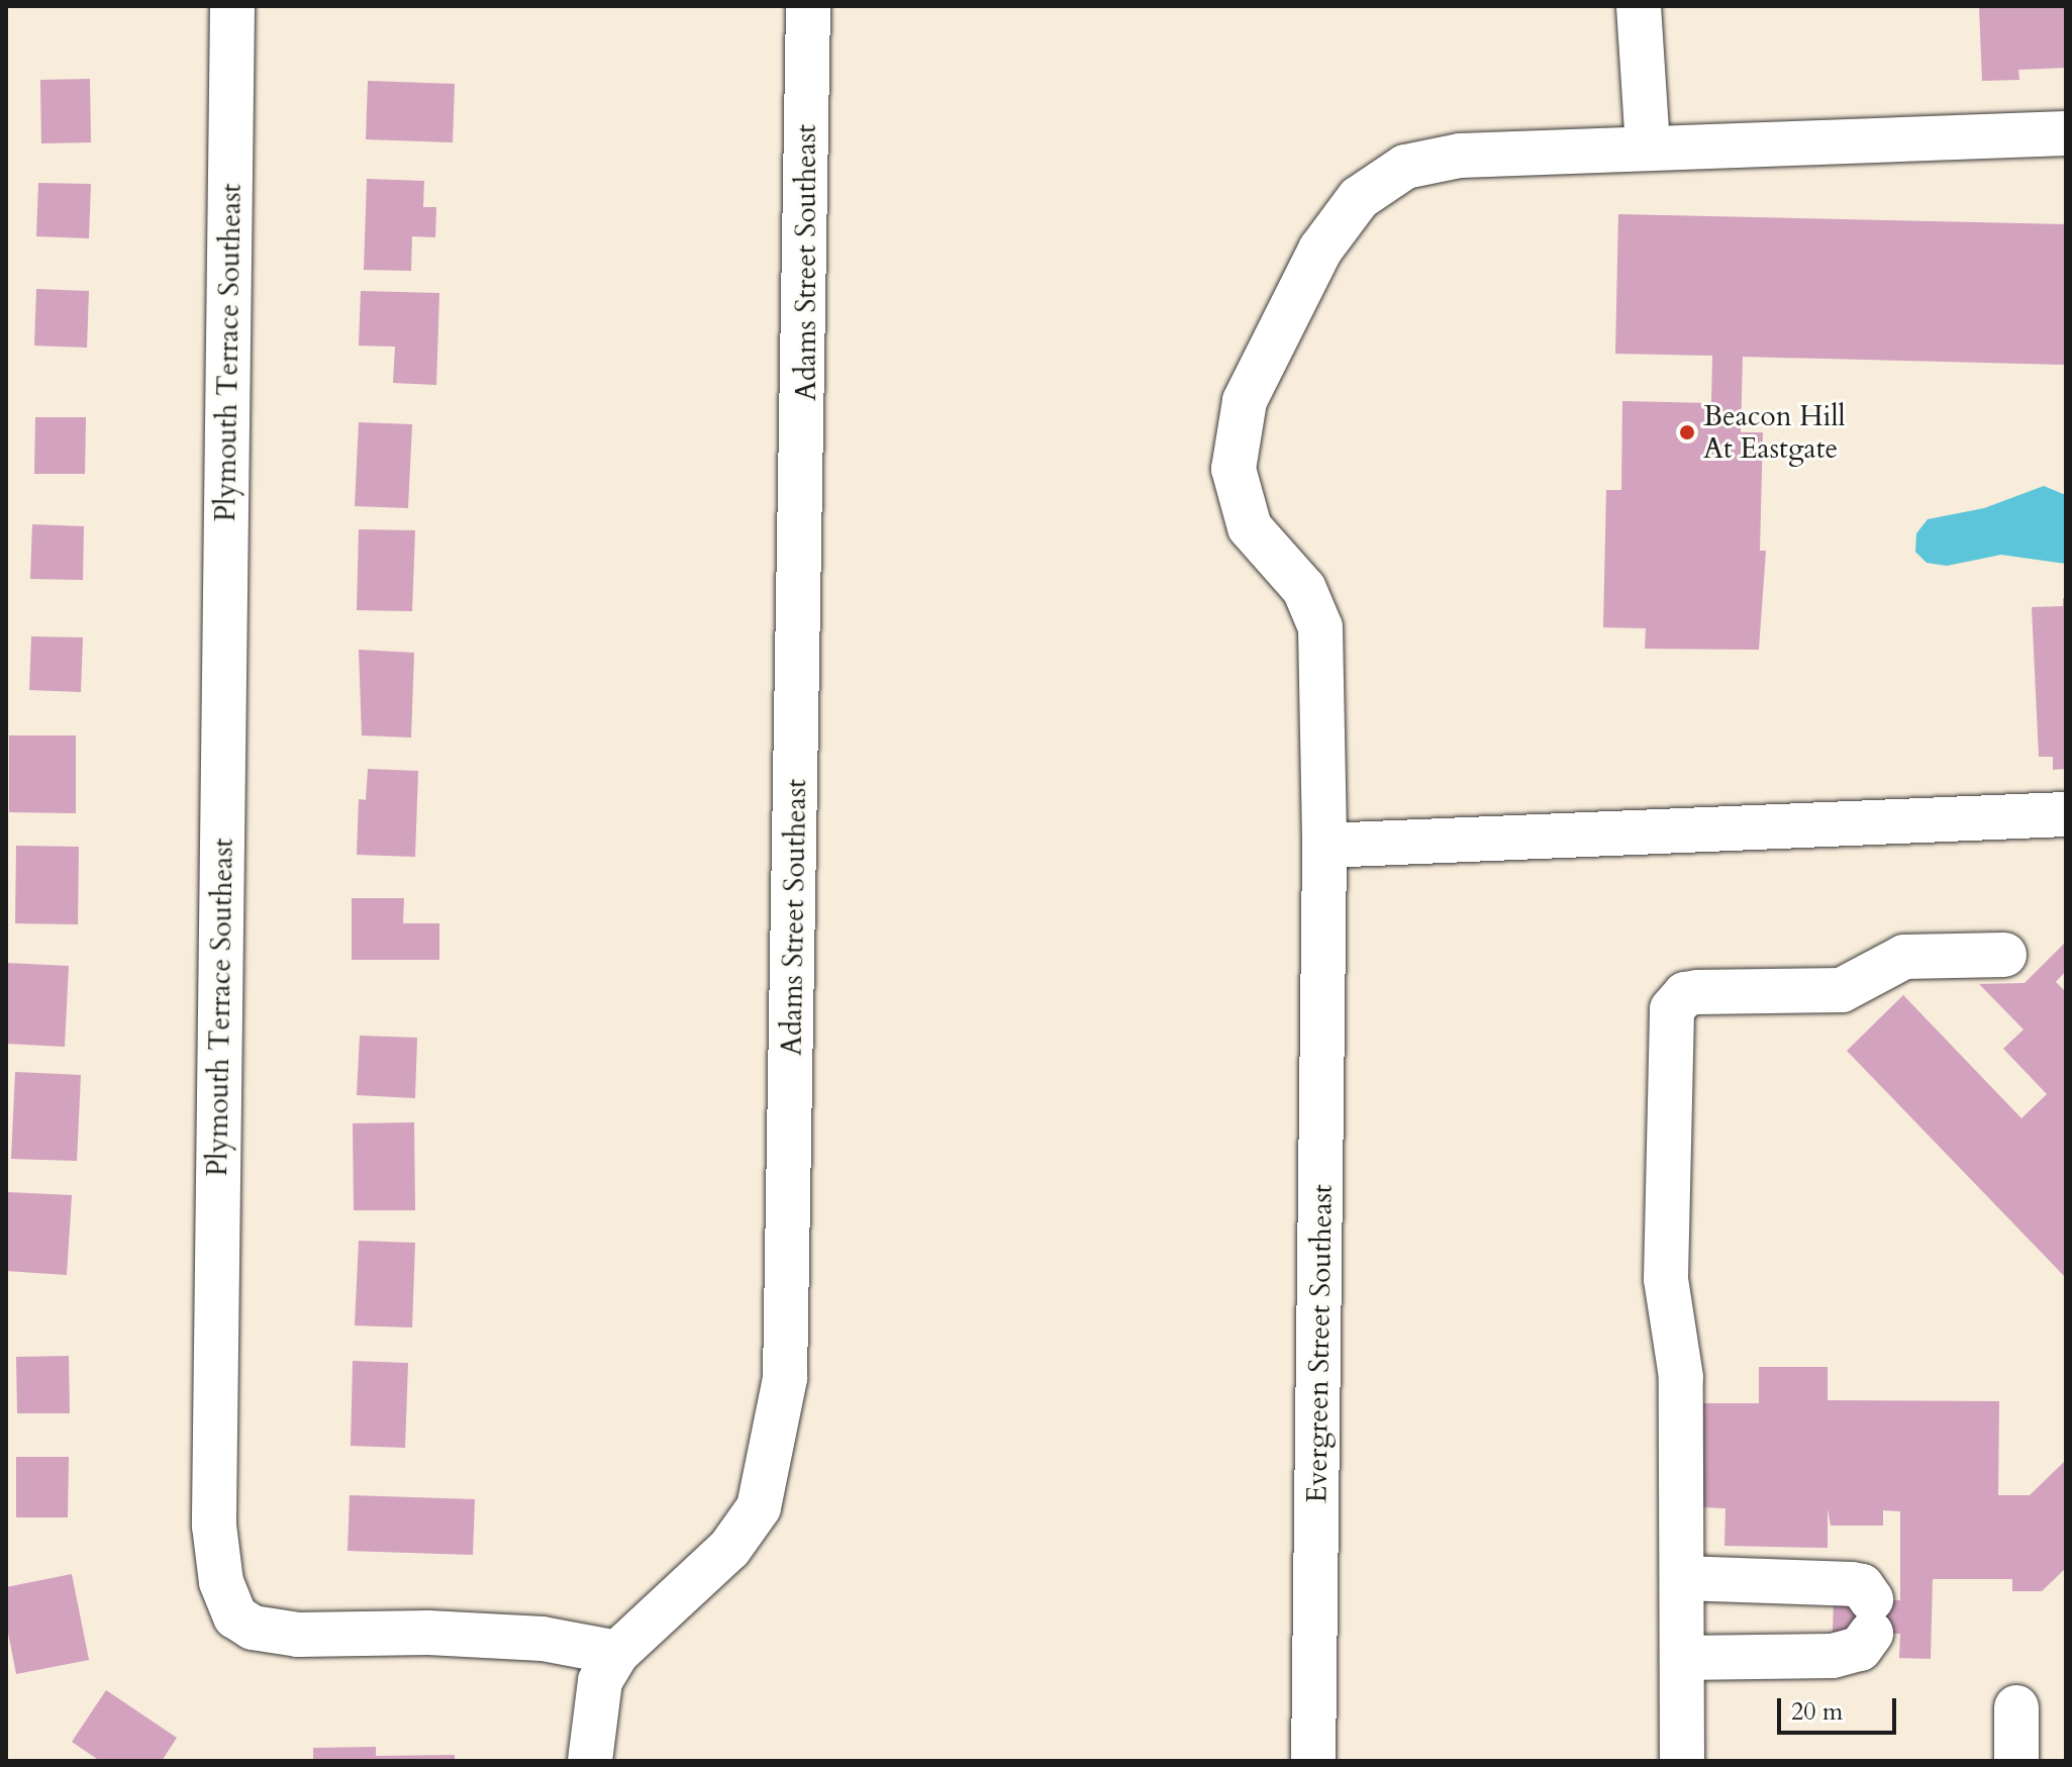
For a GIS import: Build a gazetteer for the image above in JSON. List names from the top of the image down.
{
  "streets": {
    "street": ["Adams Street Southeast", "Plymouth Terrace Southeast", "Evergreen Street Southeast"]
  },
  "crossings": [
    ["Adams Street Southeast", "Plymouth Terrace Southeast"]
  ],
  "places": ["Beacon Hill At Eastgate"],
  "scale_bar": "20 m"
}
